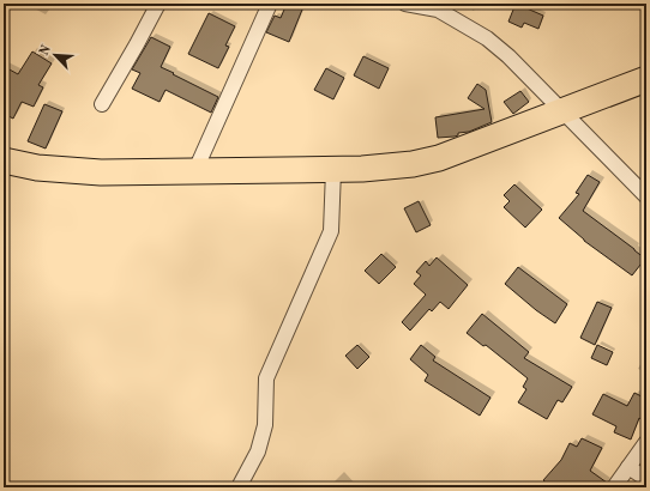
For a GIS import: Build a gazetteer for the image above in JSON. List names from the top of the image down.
{
  "north": "top left"
}
